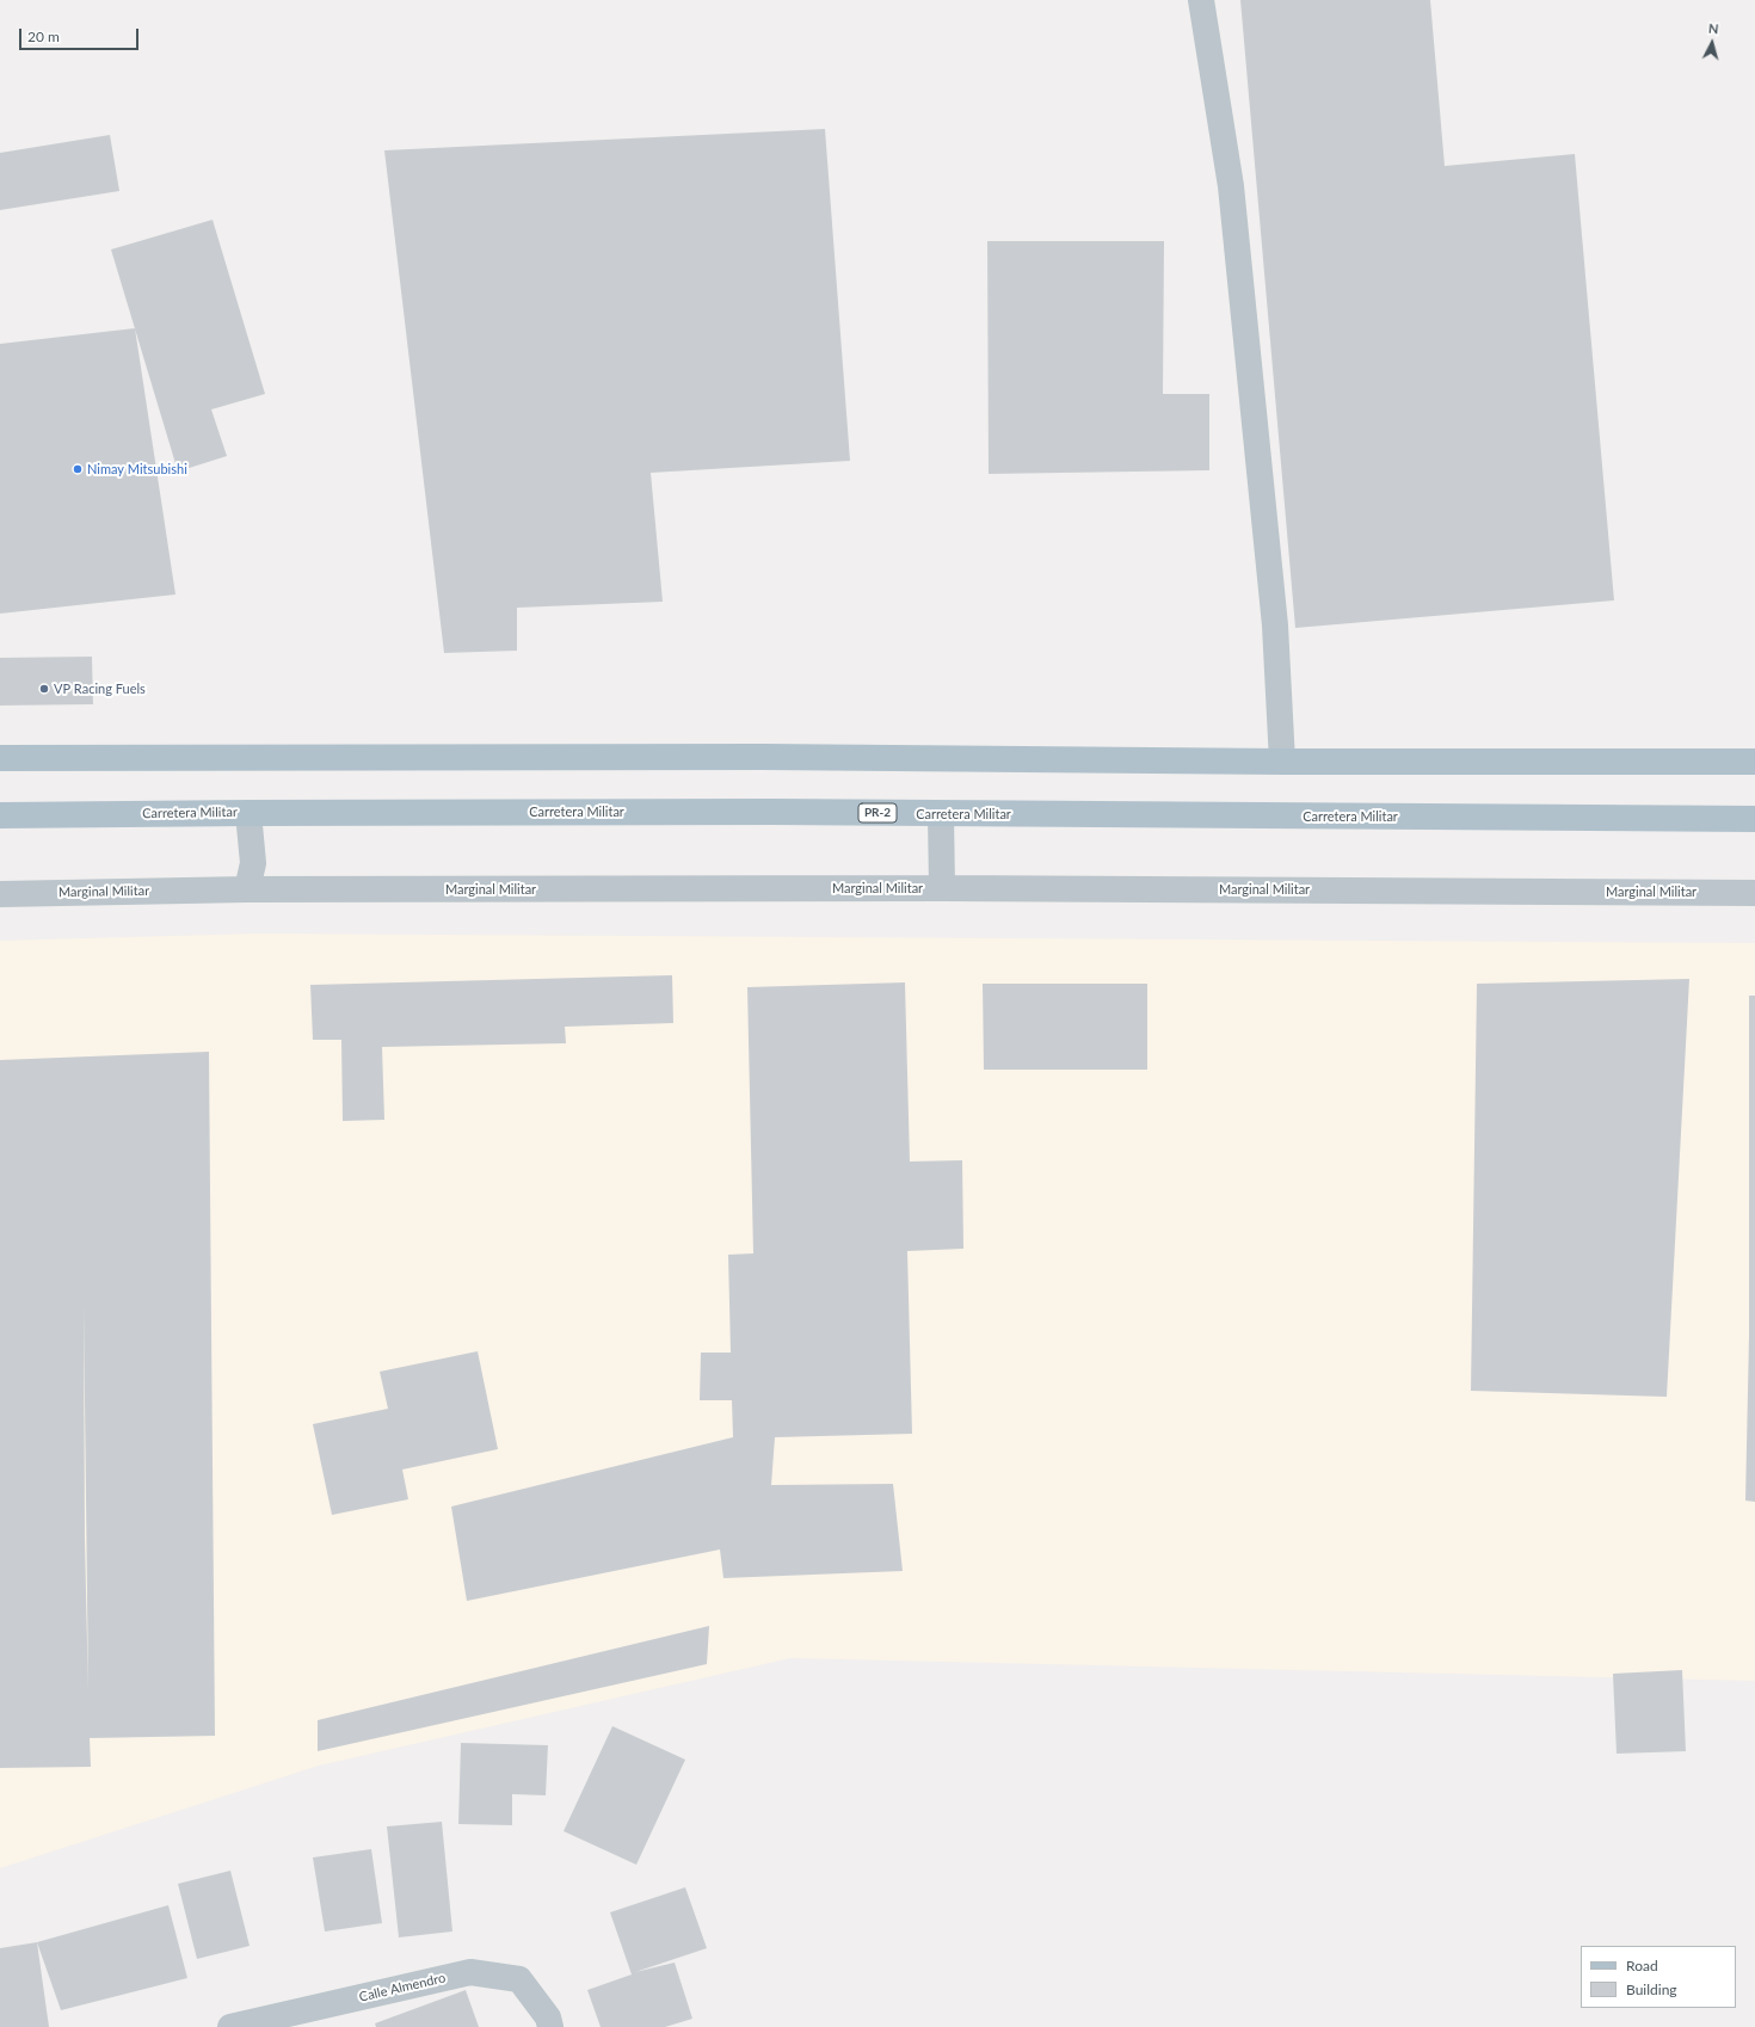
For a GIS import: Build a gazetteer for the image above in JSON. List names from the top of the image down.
{
  "streets": {
    "main road": ["Carretera Militar", "PR-2"],
    "street": ["Marginal Militar", "Calle Almendro"]
  },
  "places": ["Nimay Mitsubishi", "VP Racing Fuels"],
  "legend": ["Road", "Building"],
  "scale_bar": "20 m",
  "north": "top"
}
